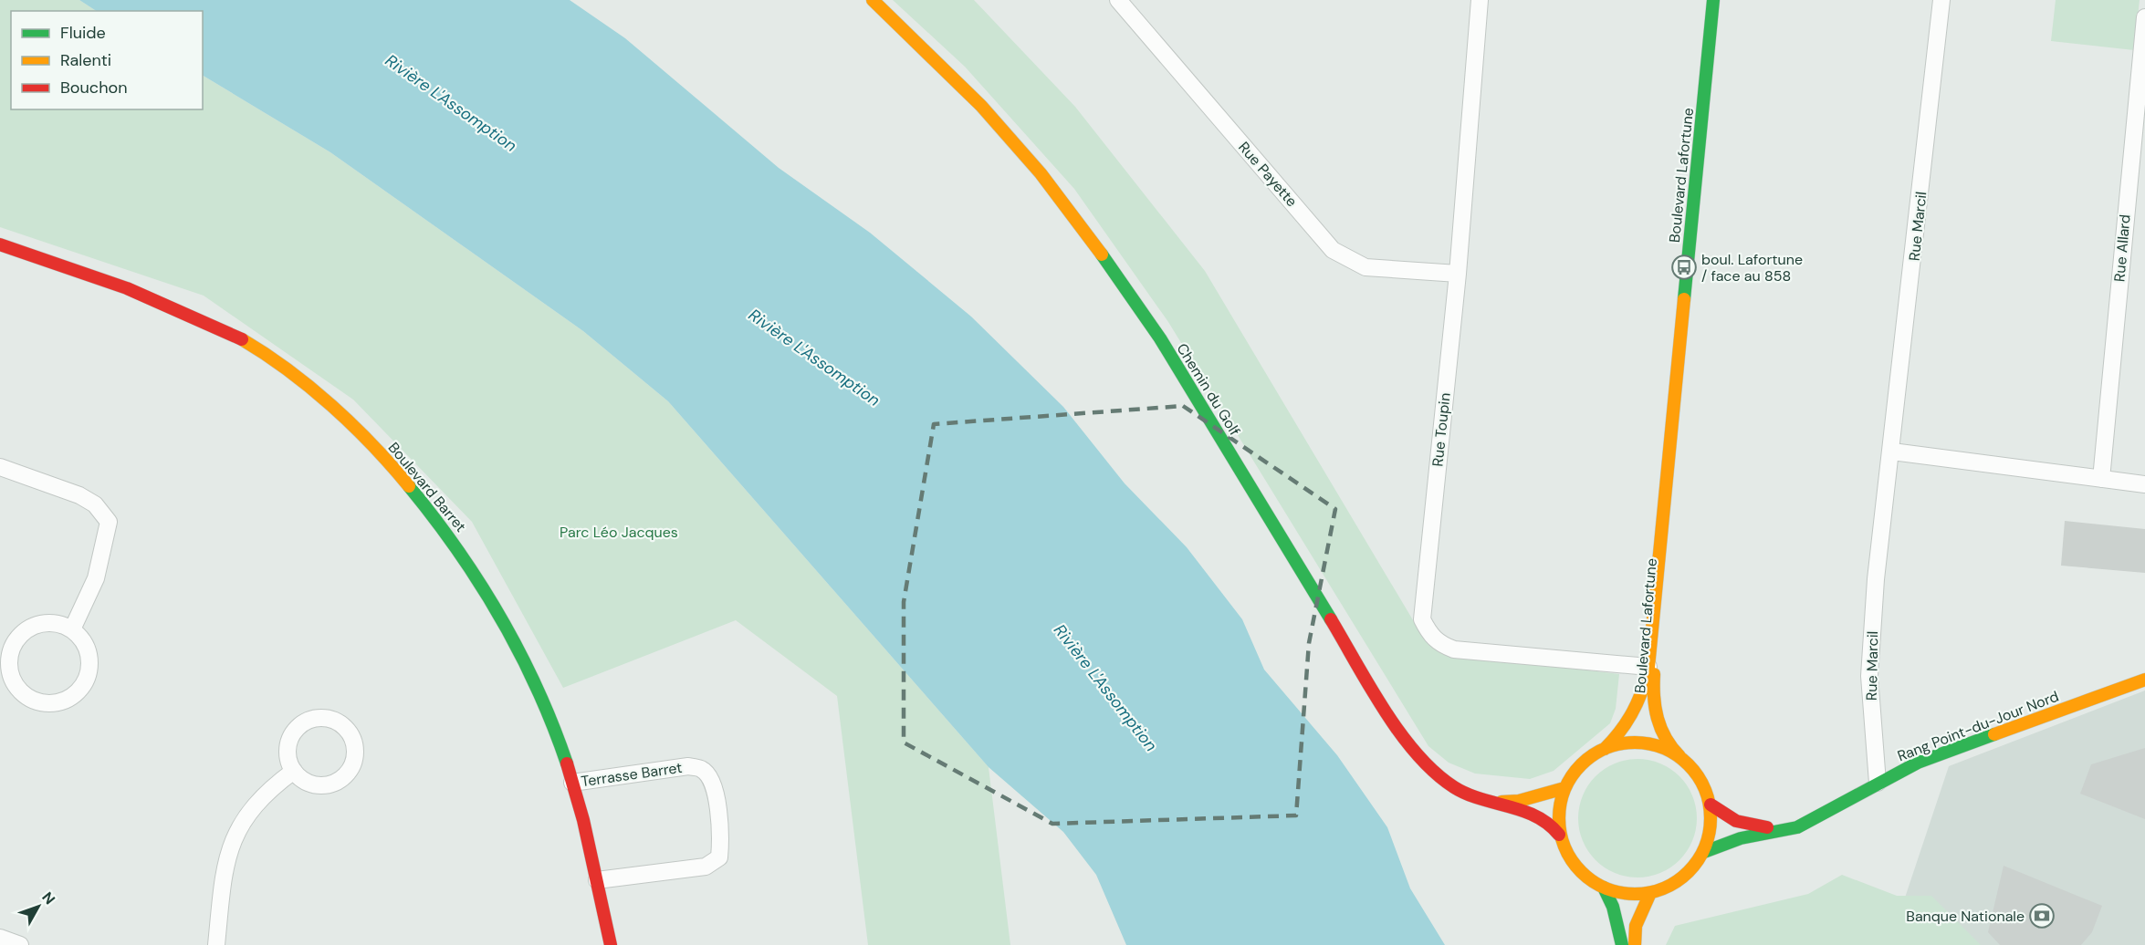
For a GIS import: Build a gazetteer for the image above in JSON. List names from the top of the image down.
{
  "streets": {
    "street": [
      "Rue Payette",
      "Boulevard Lafortune",
      "Rue Marcil",
      "Rue Allard",
      "Chemin du Golf",
      "Rue Toupin",
      "Boulevard Barret",
      "Rang Point-du-Jour Nord",
      "Terrasse Barret"
    ]
  },
  "crossings": [
    ["Rue Payette", "Rue Toupin"],
    ["Boulevard Lafortune", "Chemin du Golf"],
    ["Boulevard Lafortune", "Rue Toupin"],
    ["Boulevard Lafortune", "Rang Point-du-Jour Nord"],
    ["Rue Marcil", "Rang Point-du-Jour Nord"],
    ["Chemin du Golf", "Rang Point-du-Jour Nord"],
    ["Boulevard Barret", "Terrasse Barret"]
  ],
  "water": ["Rivière L'Assomption"],
  "parks": ["Parc Léo Jacques"],
  "places": {
    "bus stop": ["boul. Lafortune / face au 858"],
    "bank": ["Banque Nationale"]
  },
  "legend": ["Fluide", "Ralenti", "Bouchon"],
  "north": "top right"
}
